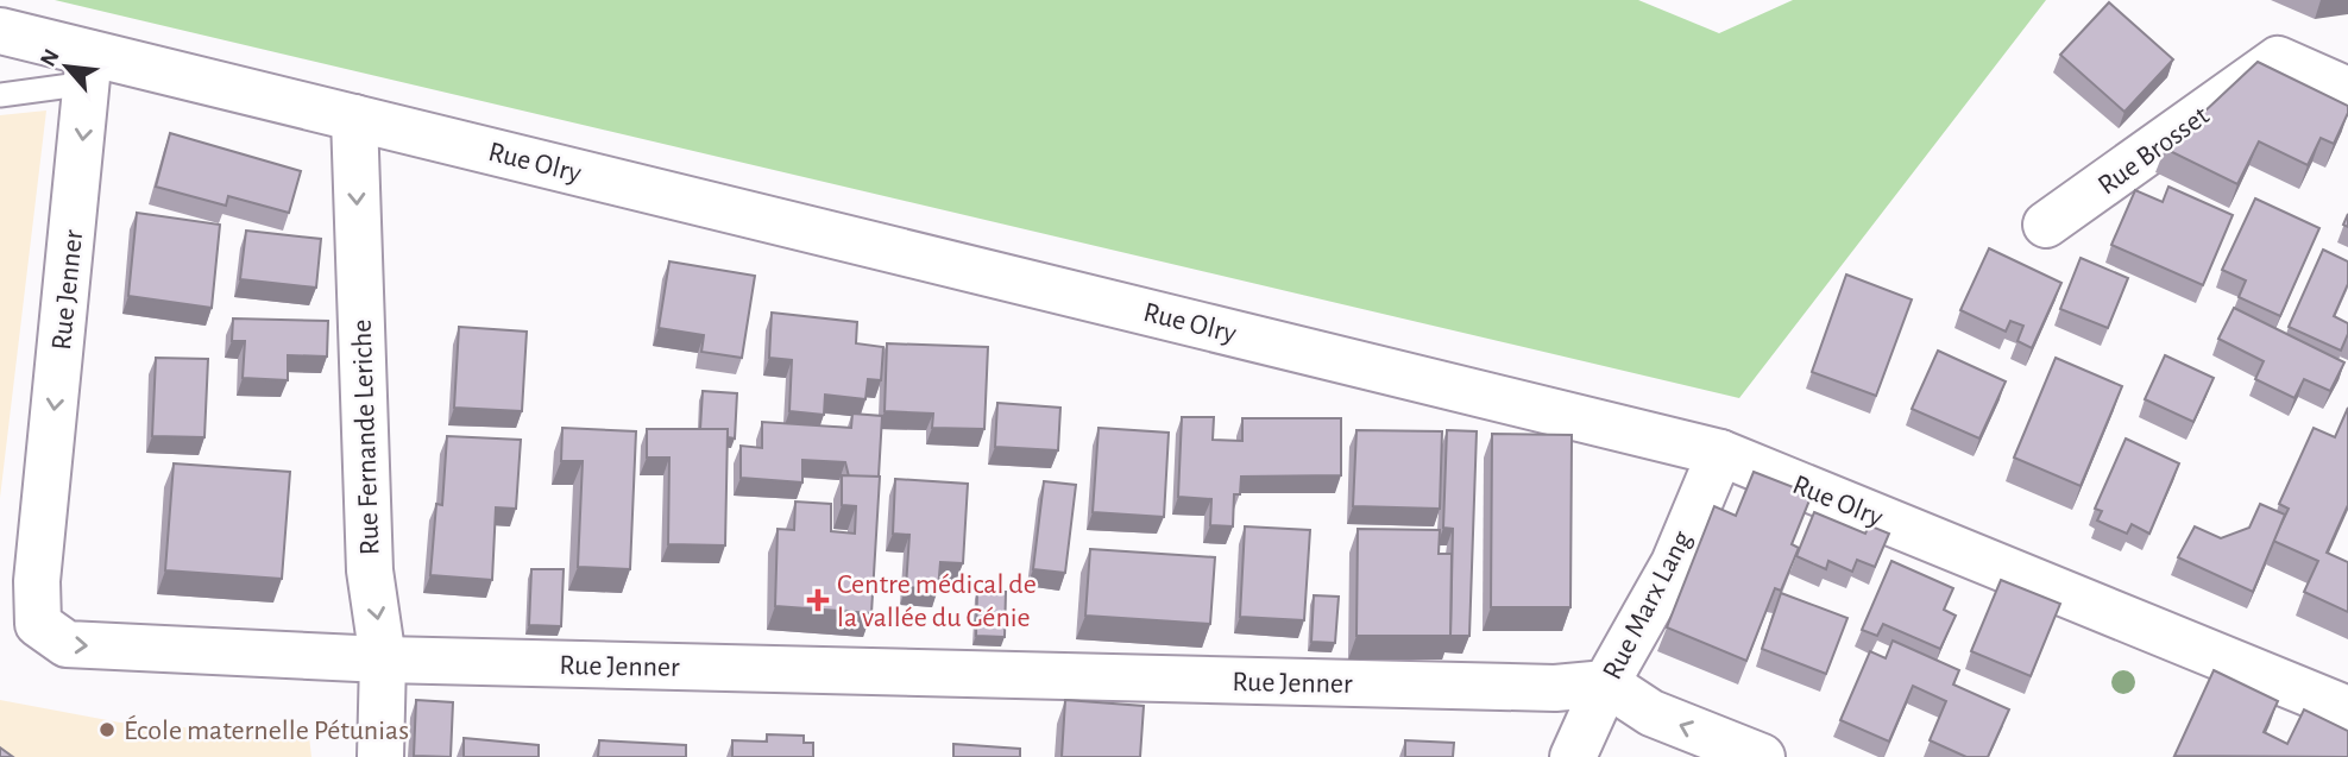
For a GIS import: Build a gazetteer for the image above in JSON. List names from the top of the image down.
{
  "streets": {
    "street": [
      "Rue Brosset",
      "Rue Olry",
      "Rue Jenner",
      "Rue Fernande Leriche",
      "Rue Marx Lang"
    ]
  },
  "crossings": [
    ["Rue Olry", "Rue Jenner"],
    ["Rue Olry", "Rue Fernande Leriche"],
    ["Rue Olry", "Rue Marx Lang"],
    ["Rue Jenner", "Rue Fernande Leriche"],
    ["Rue Jenner", "Rue Marx Lang"]
  ],
  "one_way": ["Rue Fernande Leriche"],
  "places": {
    "health": ["Centre médical de la vallée du Génie"],
    "other": ["École maternelle Pétunias"]
  },
  "north": "top left"
}
